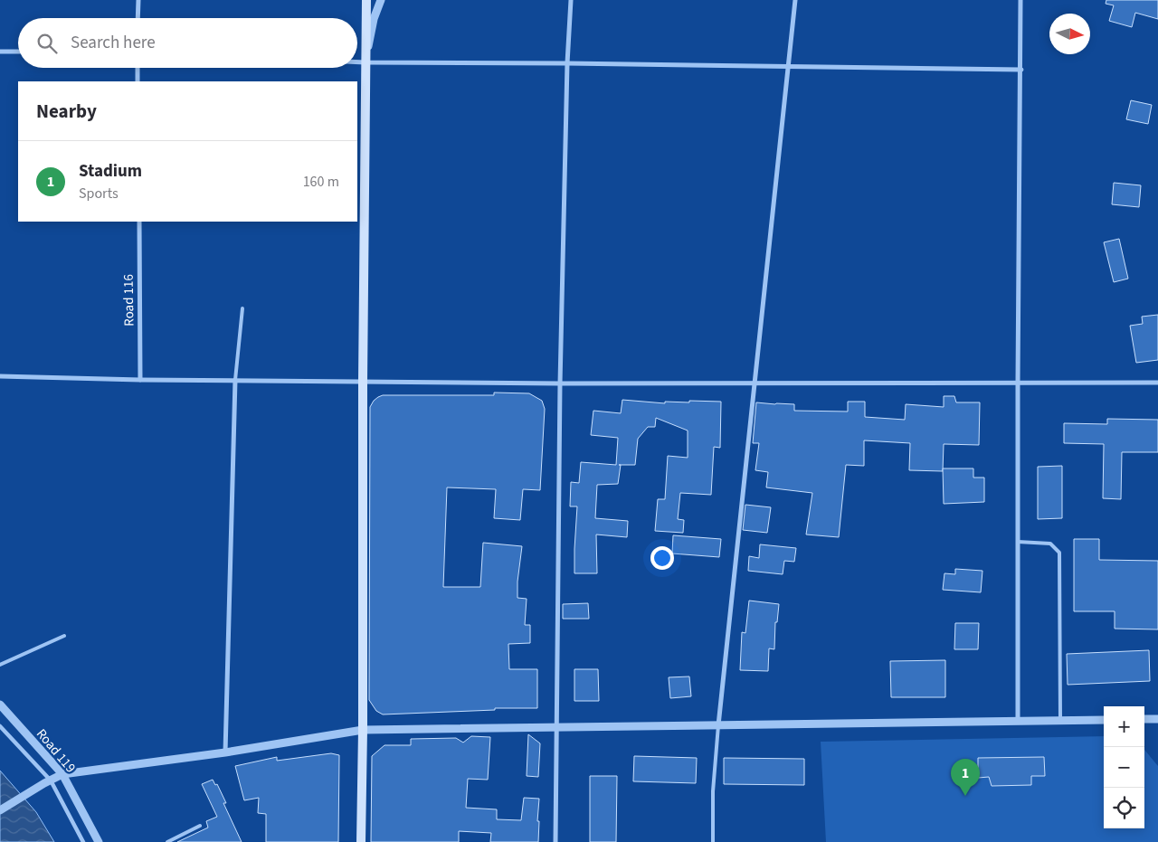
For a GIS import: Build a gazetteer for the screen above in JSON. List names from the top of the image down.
{
  "streets": {
    "street": ["Road 116", "Road 119"]
  },
  "north": "right",
  "page": {
    "search": "Search here",
    "heading": "Nearby",
    "list": [
      {
        "mark": "1",
        "name": "Stadium",
        "note": "Sports",
        "value": "160 m"
      }
    ],
    "map_buttons": ["+", "−"],
    "pins": "1"
  }
}
